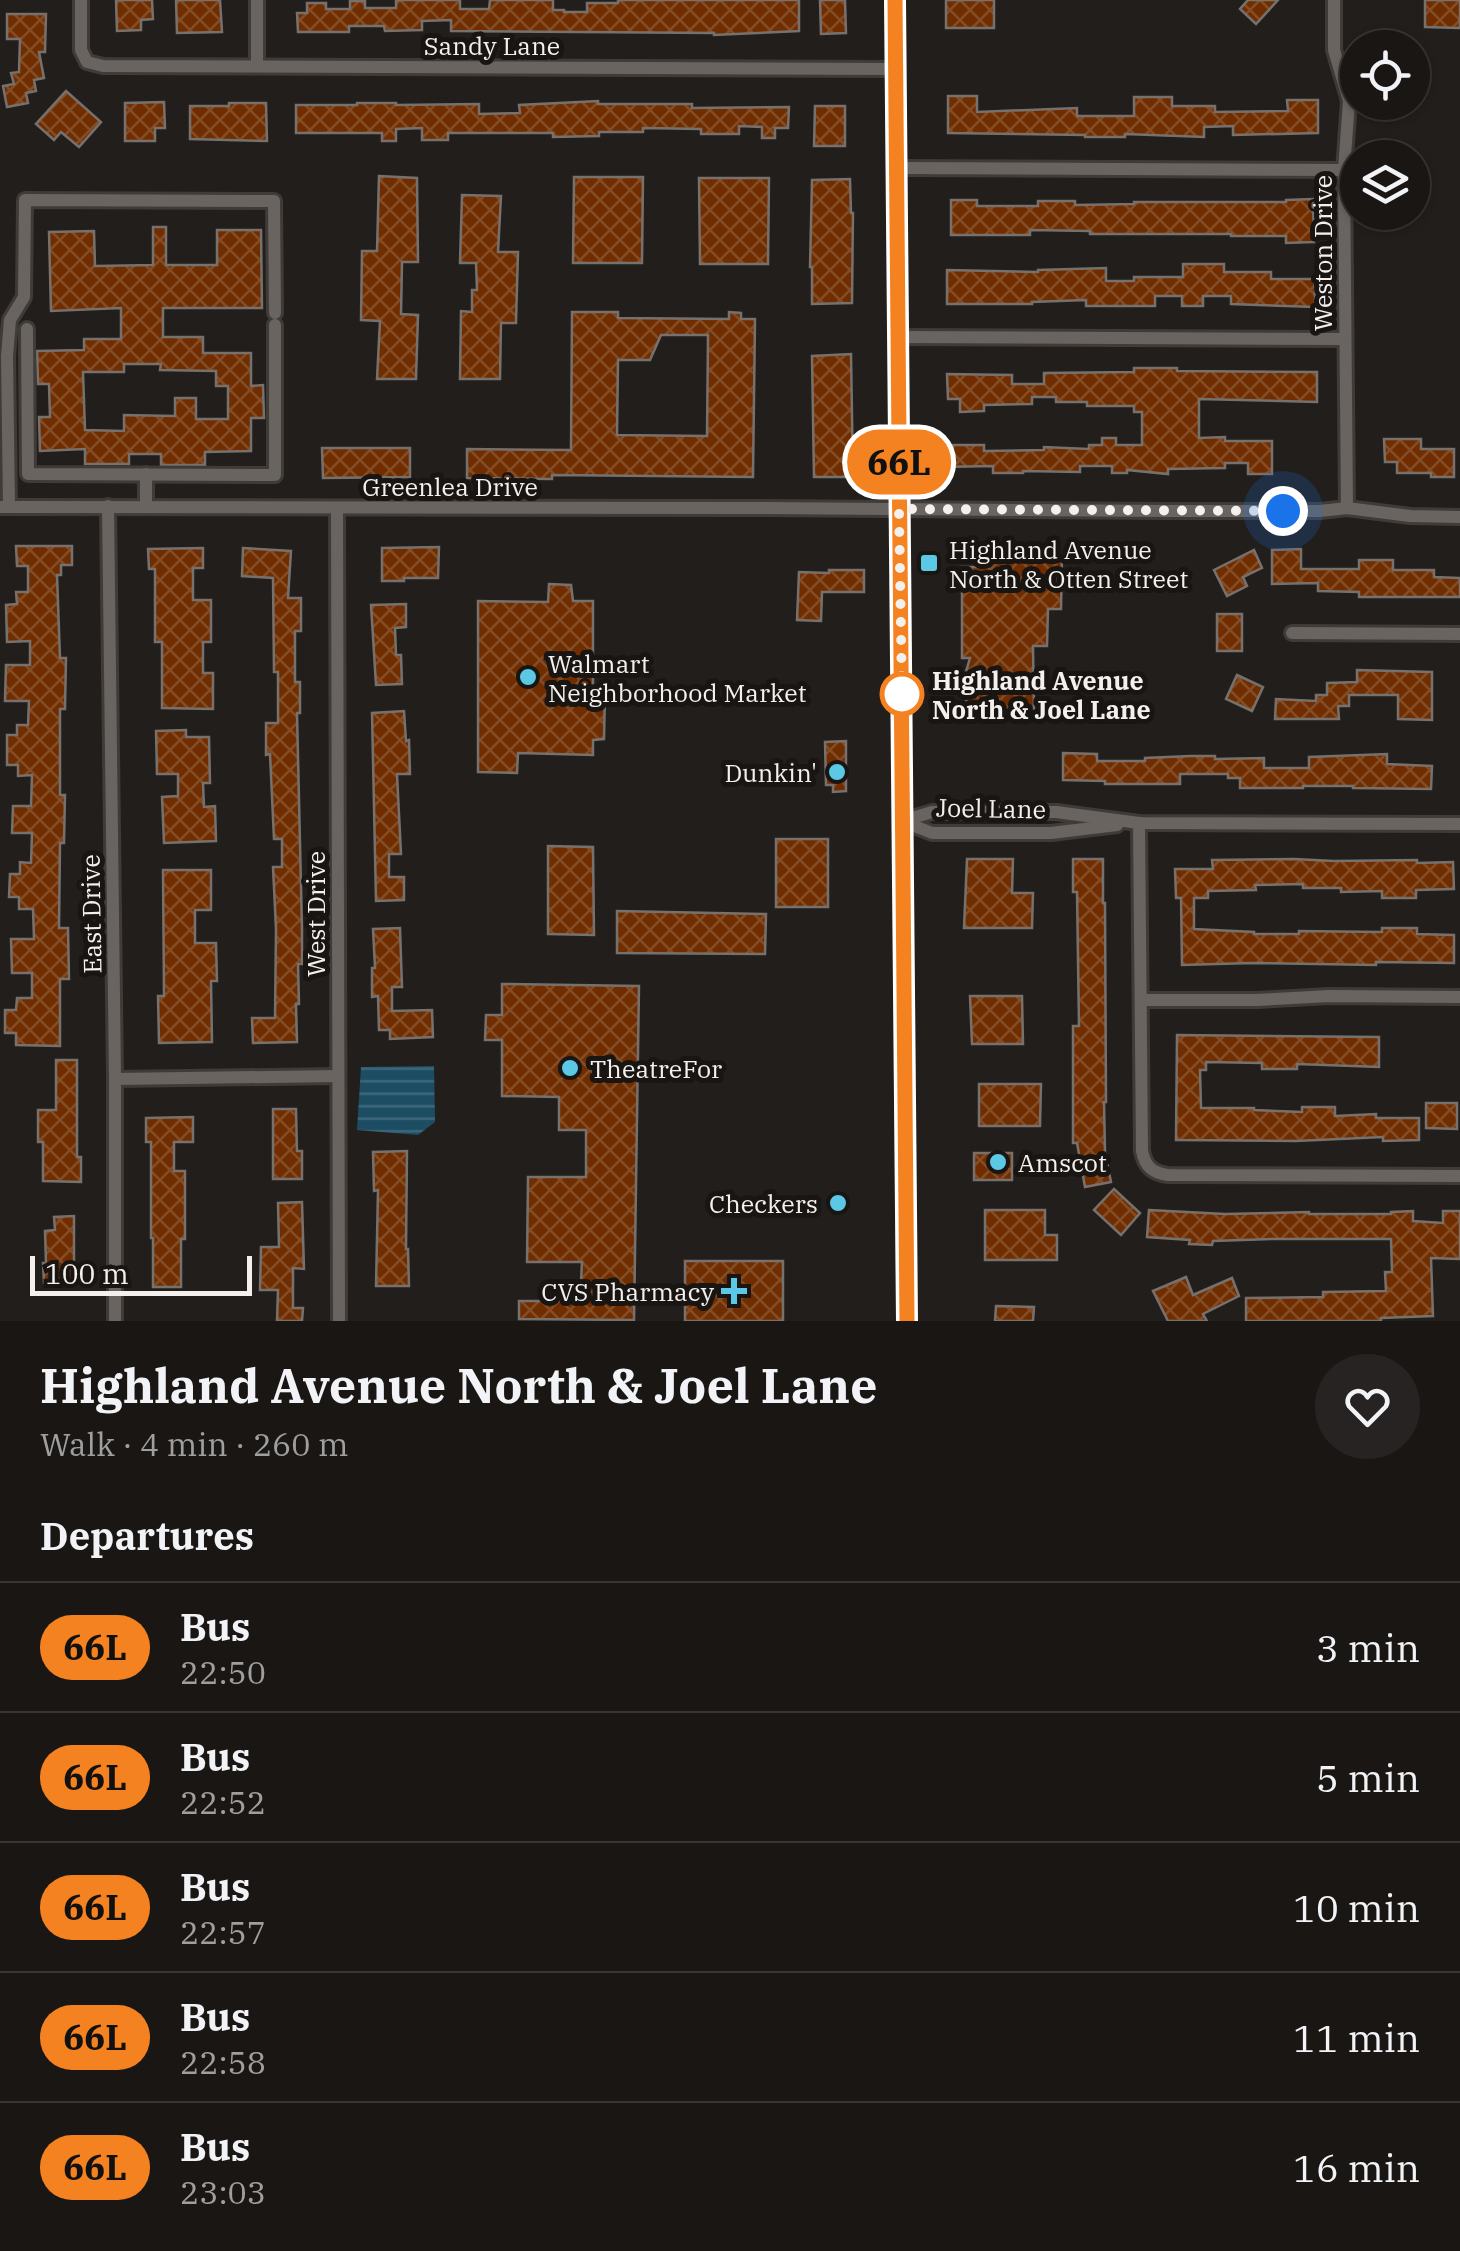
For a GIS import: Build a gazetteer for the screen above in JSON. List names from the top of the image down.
{
  "streets": {
    "street": [
      "Sandy Lane",
      "Weston Drive",
      "Greenlea Drive",
      "Joel Lane",
      "East Drive",
      "West Drive"
    ]
  },
  "crossings": [
    ["Weston Drive", "Greenlea Drive"],
    ["Greenlea Drive", "East Drive"],
    ["Greenlea Drive", "West Drive"]
  ],
  "places": {
    "transit": ["Highland Avenue North & Otten Street"],
    "other": [
      "Walmart Neighborhood Market",
      "Highland Avenue North & Joel Lane",
      "Dunkin'",
      "TheatreFor",
      "Amscot",
      "Checkers"
    ],
    "health": ["CVS Pharmacy"]
  },
  "lines": ["bus line 66L"],
  "scale_bar": "100 m",
  "page": {
    "on_map": "66L",
    "scale": "100 m",
    "heading": [
      ["Highland Avenue North & Joel Lane", "Walk · 4 min · 260 m"],
      "Departures"
    ],
    "list": [
      {
        "mark": "66L",
        "name": "Bus",
        "note": "22:50",
        "value": "3 min"
      },
      {
        "mark": "66L",
        "name": "Bus",
        "note": "22:52",
        "value": "5 min"
      },
      {
        "mark": "66L",
        "name": "Bus",
        "note": "22:57",
        "value": "10 min"
      },
      {
        "mark": "66L",
        "name": "Bus",
        "note": "22:58",
        "value": "11 min"
      },
      {
        "mark": "66L",
        "name": "Bus",
        "note": "23:03",
        "value": "16 min"
      }
    ]
  }
}
